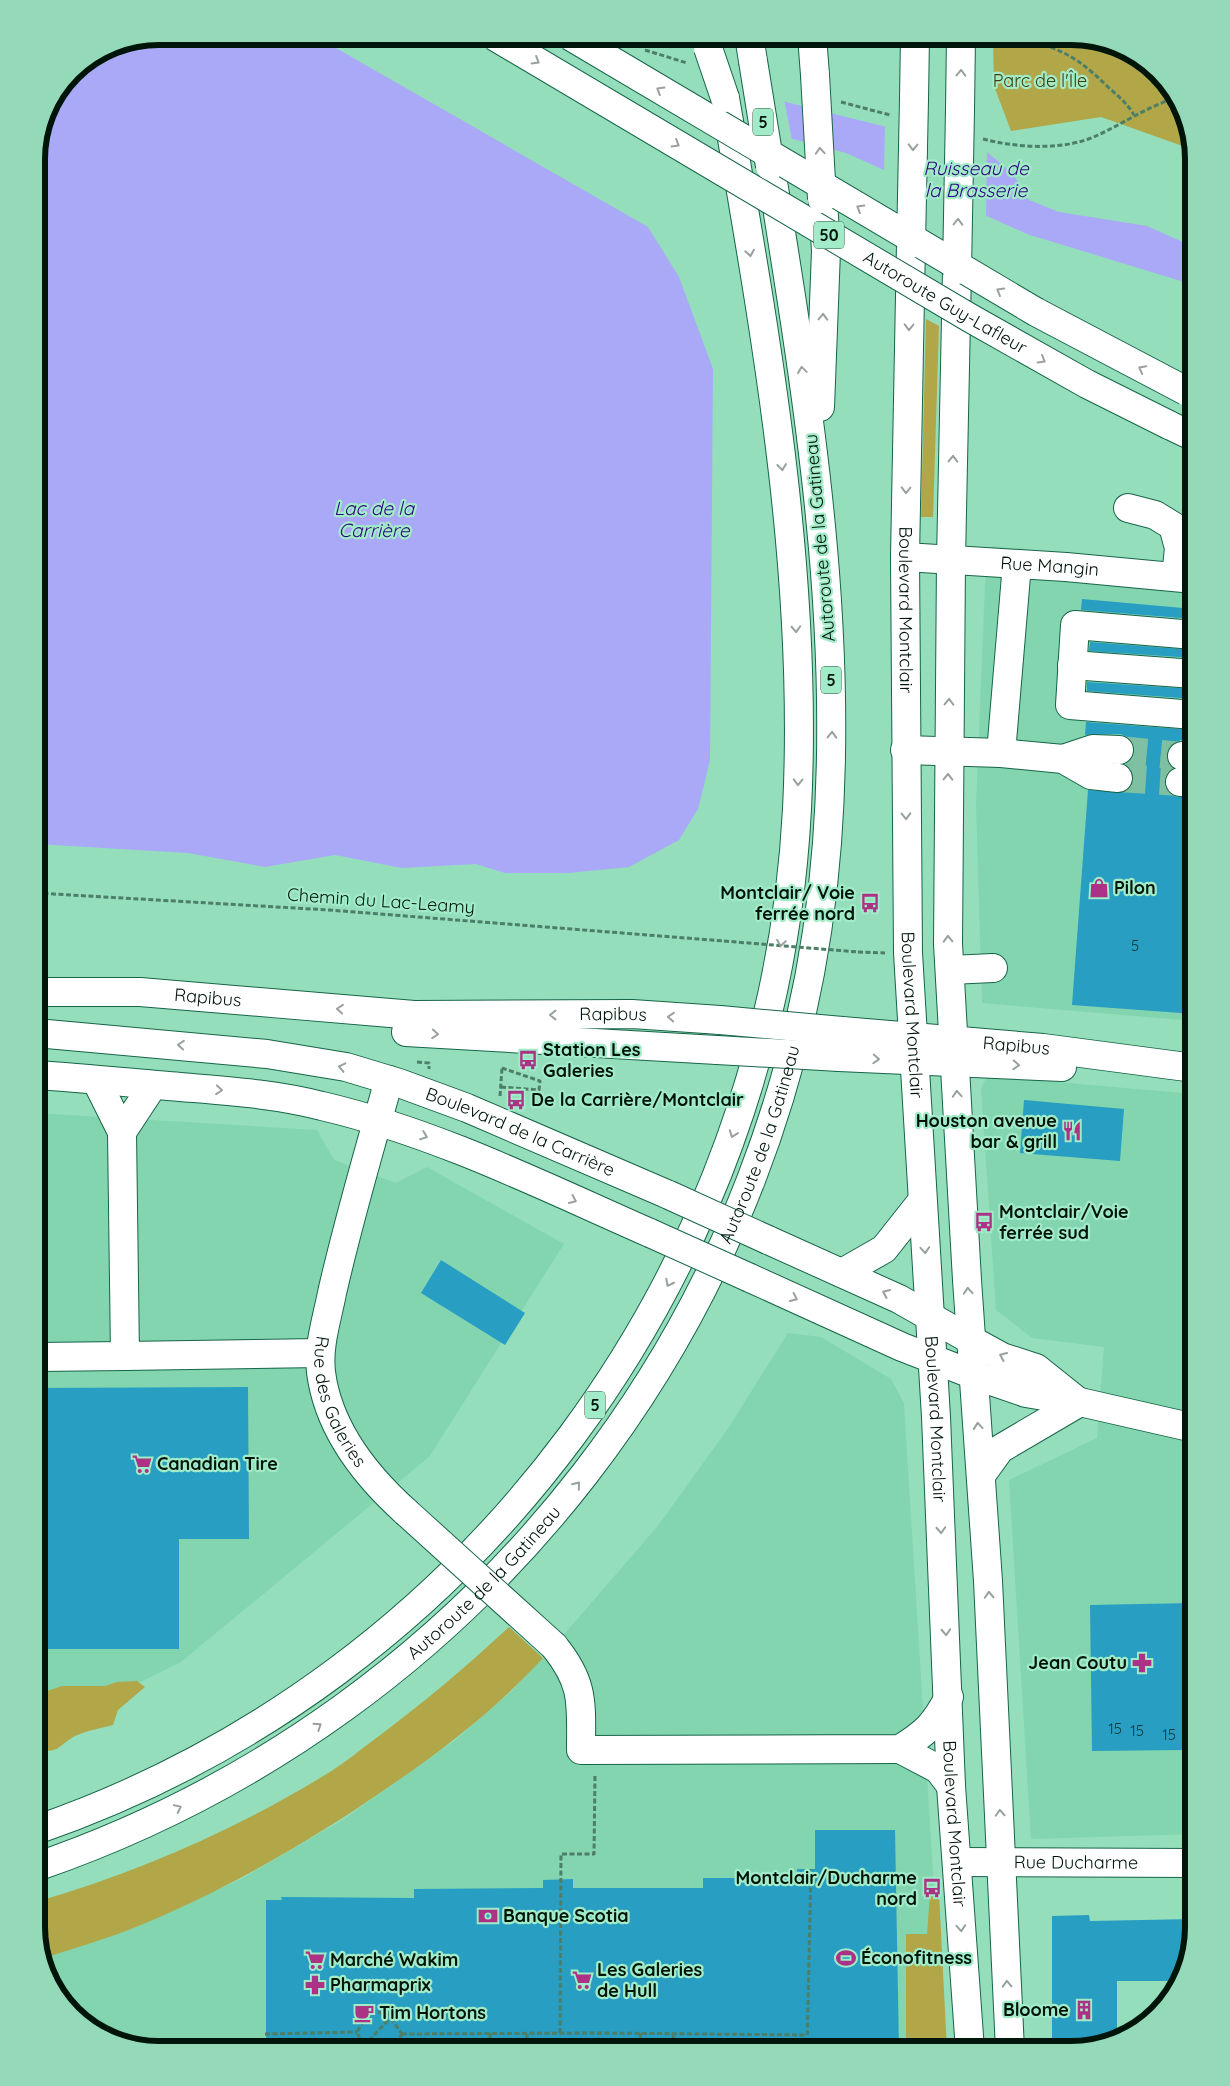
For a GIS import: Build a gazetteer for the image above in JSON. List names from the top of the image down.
{
  "streets": {
    "main road": [
      "5",
      "50",
      "Autoroute Guy-Lafleur",
      "Autoroute de la Gatineau",
      "Rue Mangin",
      "Boulevard Montclair",
      "Rapibus",
      "Boulevard de la Carrière",
      "Rue des Galeries",
      "Rue Ducharme"
    ],
    "path": ["Chemin du Lac-Leamy"]
  },
  "crossings": [
    ["Rue Mangin", "Boulevard Montclair"],
    ["Boulevard Montclair", "Rapibus"],
    ["Boulevard Montclair", "Boulevard de la Carrière"],
    ["Boulevard Montclair", "Rue Ducharme"],
    ["Boulevard de la Carrière", "Rue des Galeries"]
  ],
  "water": ["Ruisseau de la Brasserie", "Lac de la Carrière"],
  "parks": ["Parc de l'Île"],
  "places": {
    "shop": ["Pilon"],
    "bus stop": [
      "Montclair/ Voie ferrée nord",
      "Station Les Galeries",
      "De la Carrière/Montclair",
      "Montclair/Voie ferrée sud",
      "Montclair/Ducharme nord"
    ],
    "restaurant": ["Houston avenue bar & grill"],
    "supermarket": ["Canadian Tire", "Marché Wakim", "Les Galeries de Hull"],
    "pharmacy": ["Jean Coutu", "Pharmaprix"],
    "bank": ["Banque Scotia"],
    "sports": ["Éconofitness"],
    "building": ["Bloome"],
    "cafe": ["Tim Hortons"]
  },
  "house_numbers": [
    "5",
    "15",
    "15",
    "15"
  ]
}
